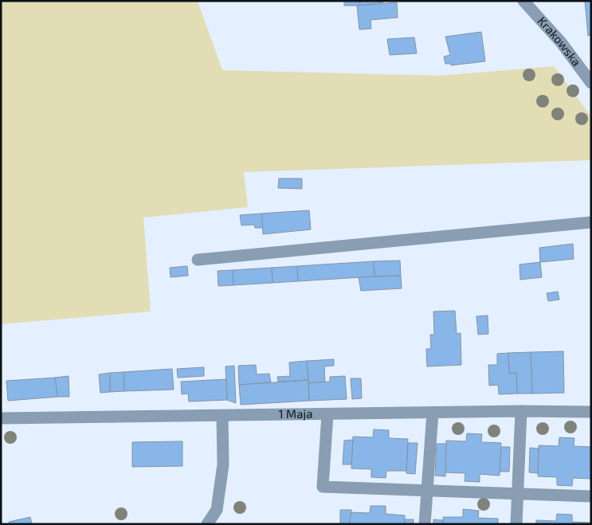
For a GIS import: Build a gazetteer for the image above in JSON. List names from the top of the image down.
{
  "streets": {
    "street": ["Krakowska", "1 Maja"]
  }
}
